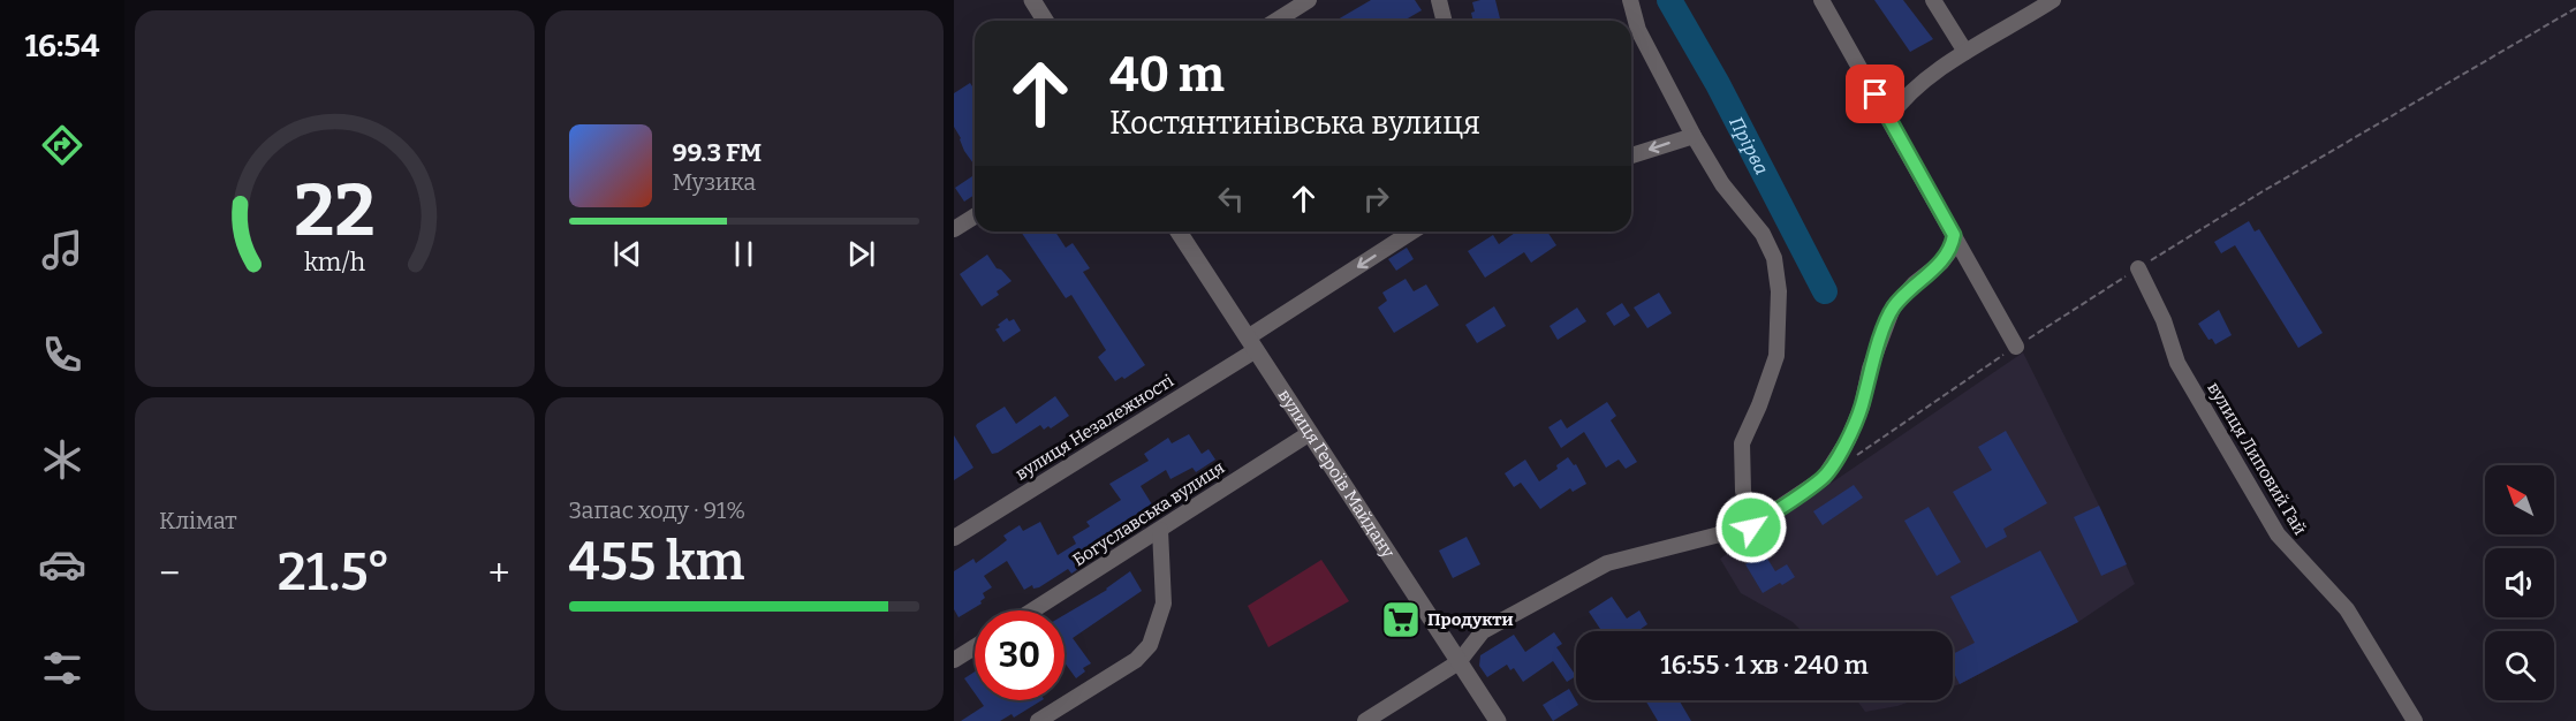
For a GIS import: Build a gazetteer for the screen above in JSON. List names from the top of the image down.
{
  "streets": {
    "street": [
      "вулиця Незалежності",
      "вулиця Липовий Гай",
      "вулиця Героїв Майдану",
      "Богуславська вулиця"
    ]
  },
  "crossings": [
    ["вулиця Незалежності", "вулиця Героїв Майдану"],
    ["вулиця Героїв Майдану", "Богуславська вулиця"]
  ],
  "one_way": ["вулиця Незалежності"],
  "water": ["Прірва"],
  "places": {
    "supermarket": ["Продукти"]
  },
  "north": "top left",
  "page": {
    "tabs": "16:54",
    "turn": ["40 m", "Костянтинівська вулиця"],
    "song": ["99.3 FM", "Музика"],
    "tile": [
      "Клімат",
      ["Запас ходу · 91%", "455 km"]
    ],
    "heat": ["−", "21.5°", "+"],
    "limit": "30",
    "trip": "16:55 · 1 хв · 240 m",
    "gauge": ["22", "km/h"]
  }
}
